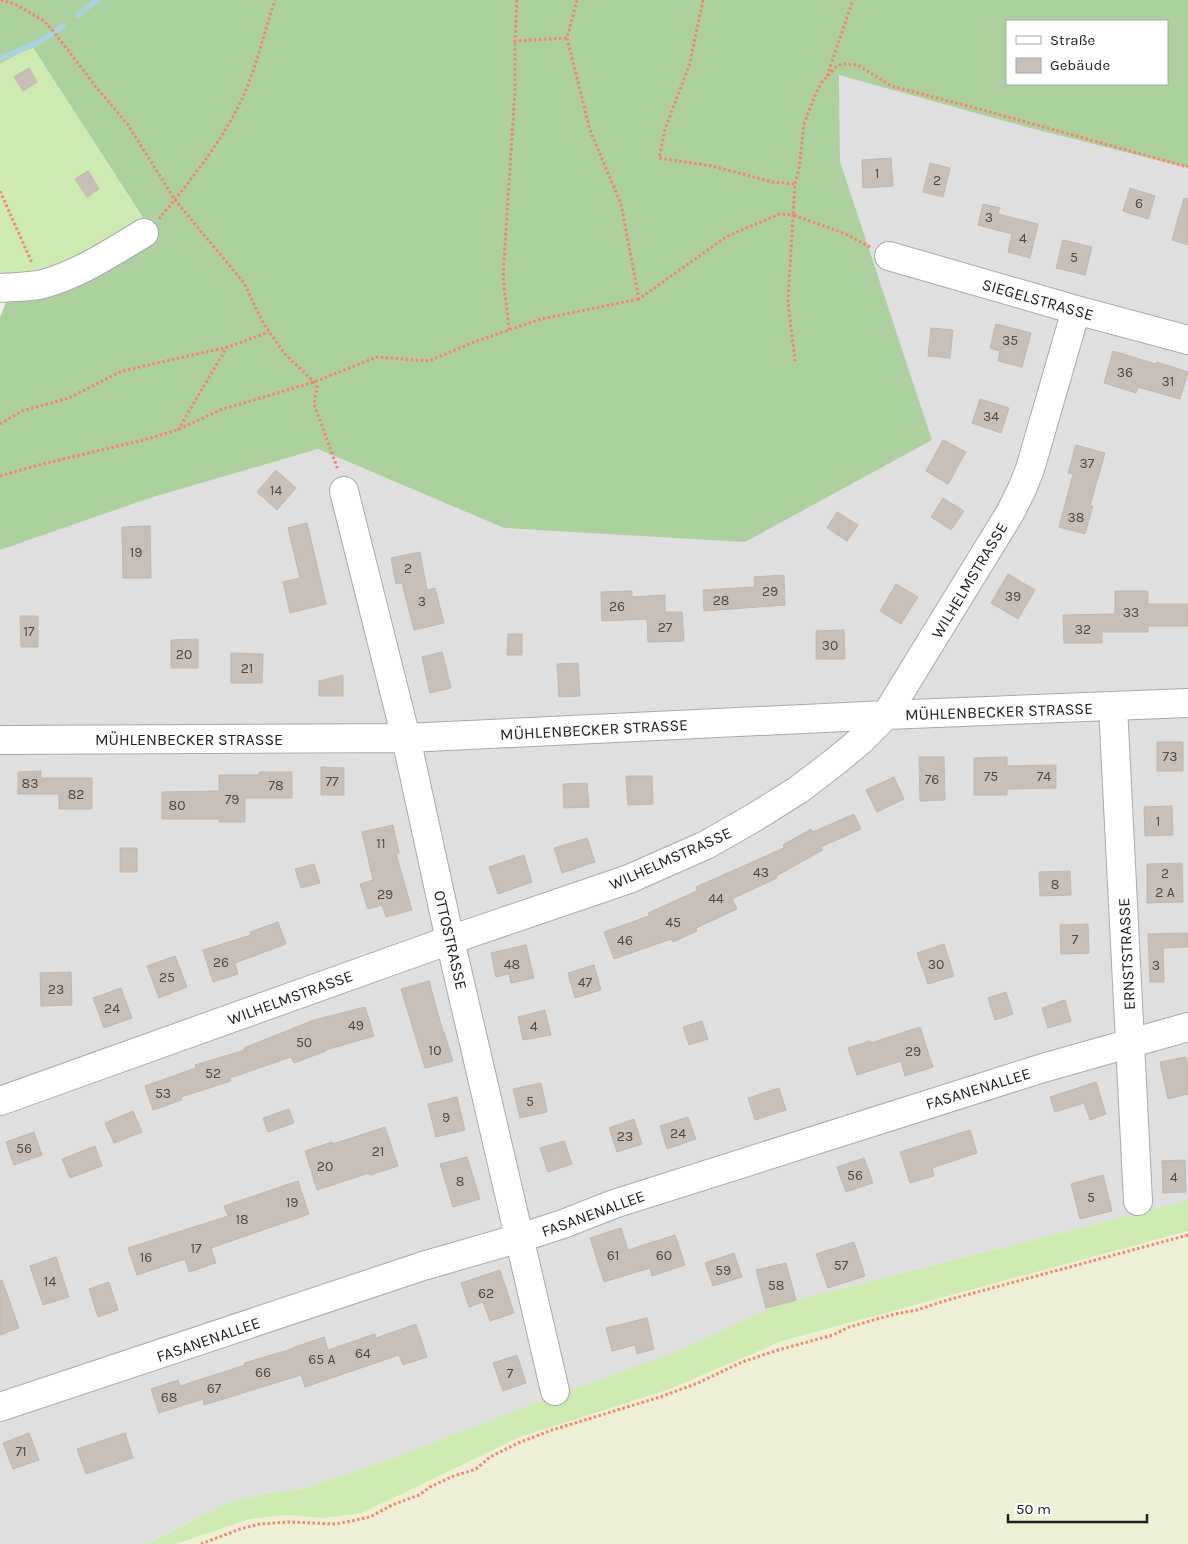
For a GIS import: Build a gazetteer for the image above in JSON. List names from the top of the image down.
{
  "streets": {
    "street": [
      "SIEGELSTRASSE",
      "WILHELMSTRASSE",
      "MÜHLENBECKER STRASSE",
      "OTTOSTRASSE",
      "ERNSTSTRASSE",
      "FASANENALLEE"
    ]
  },
  "crossings": [
    ["SIEGELSTRASSE", "WILHELMSTRASSE"],
    ["WILHELMSTRASSE", "MÜHLENBECKER STRASSE"],
    ["WILHELMSTRASSE", "OTTOSTRASSE"],
    ["MÜHLENBECKER STRASSE", "OTTOSTRASSE"],
    ["MÜHLENBECKER STRASSE", "ERNSTSTRASSE"],
    ["OTTOSTRASSE", "FASANENALLEE"],
    ["ERNSTSTRASSE", "FASANENALLEE"]
  ],
  "house_numbers": [
    "1",
    "2",
    "6",
    "3",
    "4",
    "5",
    "35",
    "36",
    "31",
    "34",
    "37",
    "14",
    "38",
    "19",
    "2",
    "29",
    "39",
    "28",
    "3",
    "26",
    "33",
    "27",
    "32",
    "17",
    "30",
    "20",
    "21",
    "73",
    "75",
    "74",
    "76",
    "77",
    "83",
    "78",
    "82",
    "79",
    "80",
    "1",
    "11",
    "43",
    "2",
    "8",
    "2 A",
    "29",
    "44",
    "45",
    "7",
    "46",
    "26",
    "48",
    "30",
    "3",
    "25",
    "47",
    "23",
    "24",
    "49",
    "4",
    "50",
    "10",
    "29",
    "52",
    "53",
    "5",
    "9",
    "24",
    "23",
    "56",
    "21",
    "20",
    "56",
    "4",
    "8",
    "5",
    "19",
    "18",
    "17",
    "61",
    "60",
    "16",
    "57",
    "59",
    "14",
    "58",
    "62",
    "64",
    "65 A",
    "66",
    "7",
    "67",
    "68",
    "71"
  ],
  "legend": ["Straße", "Gebäude"],
  "scale_bar": "50 m"
}
